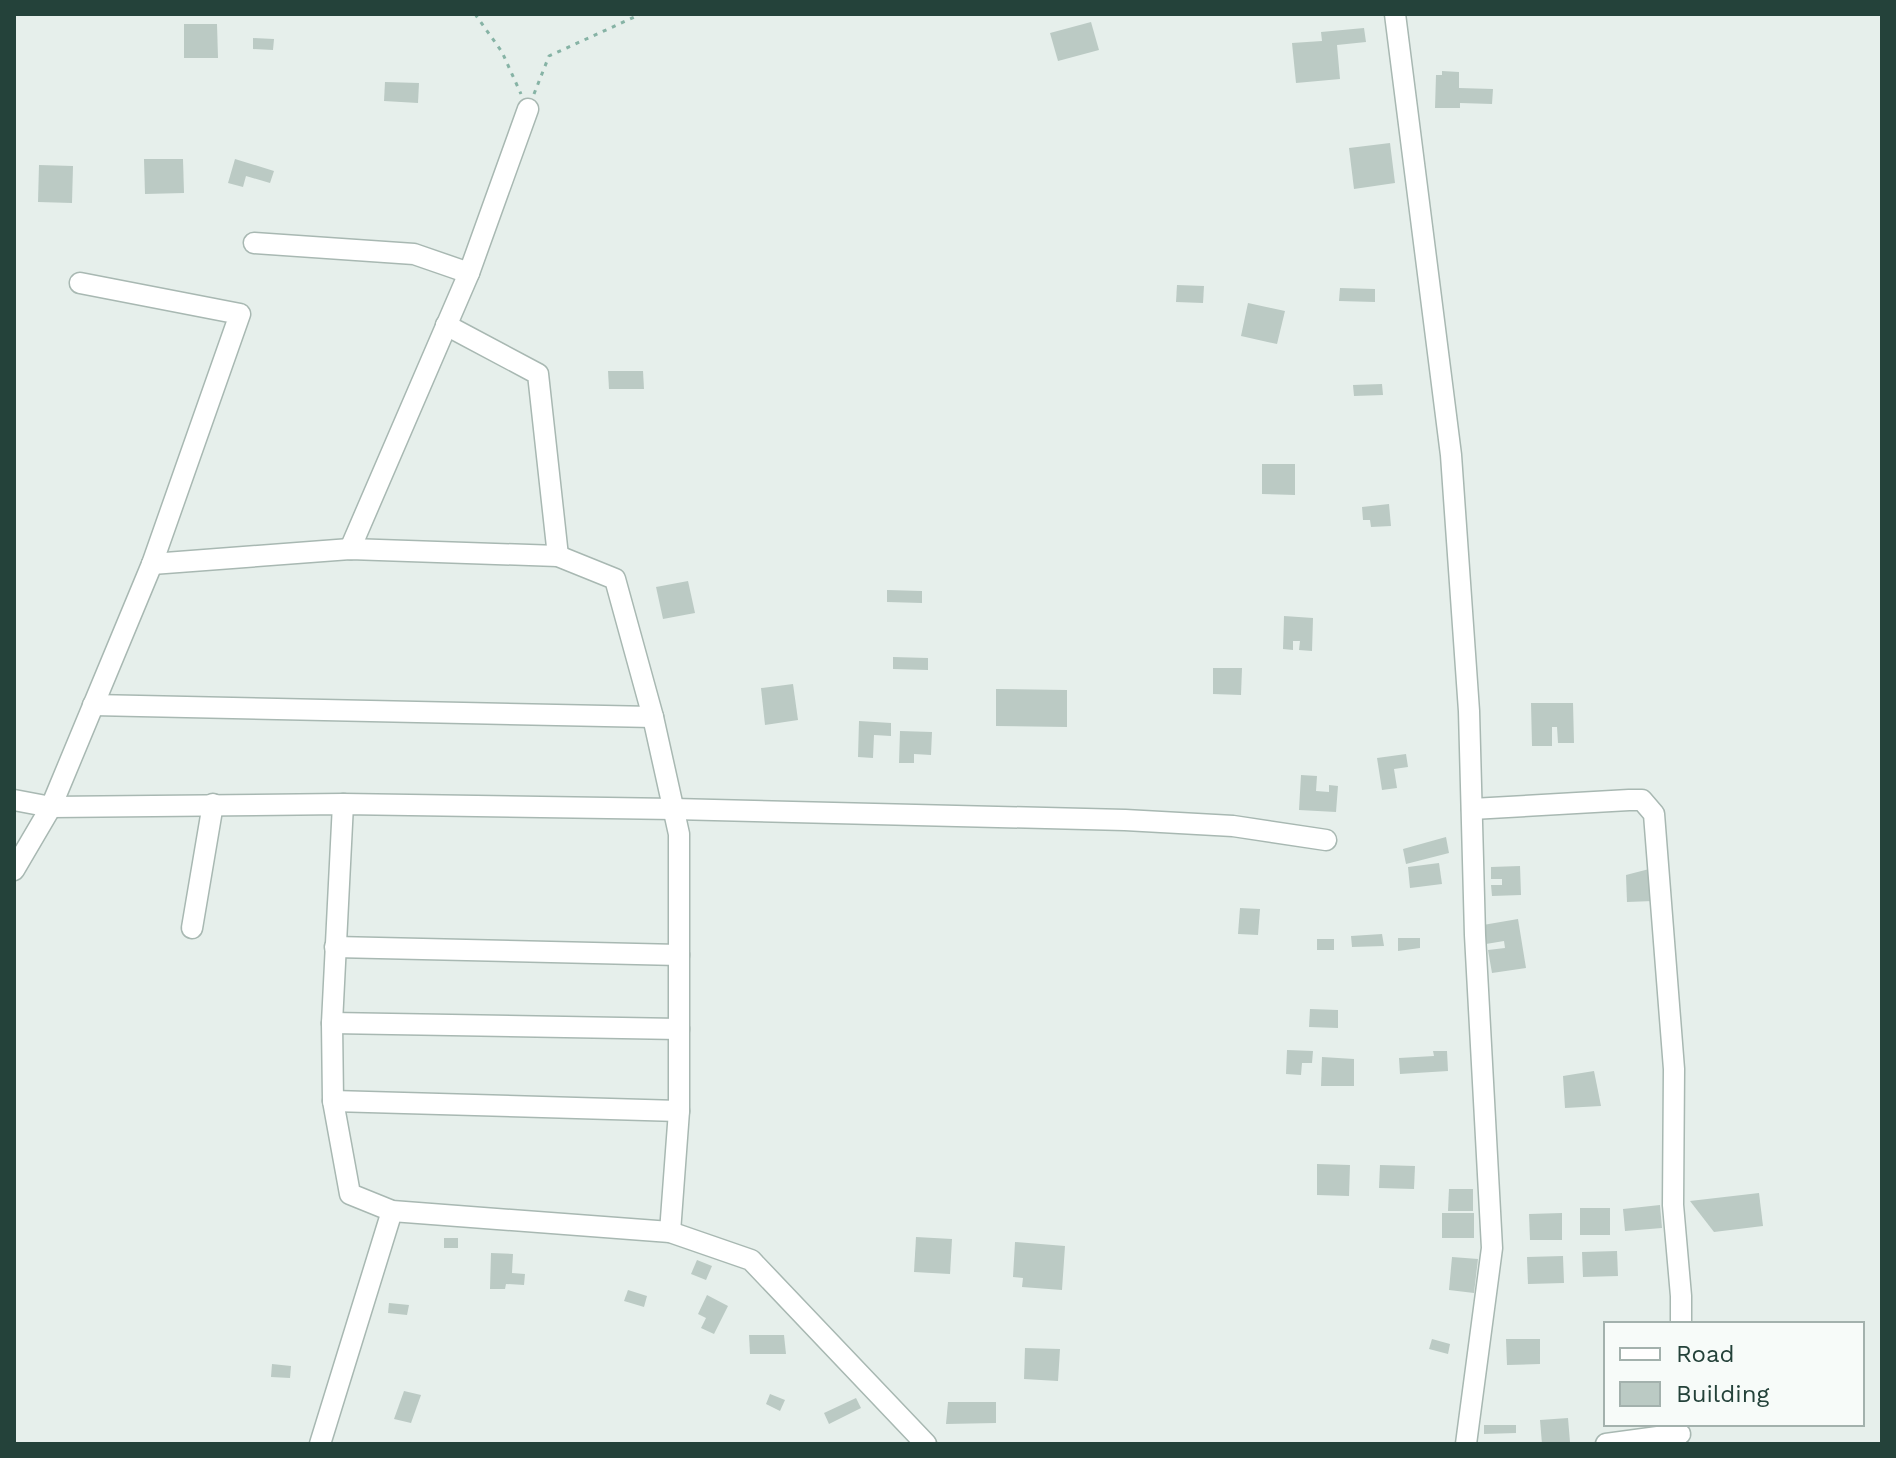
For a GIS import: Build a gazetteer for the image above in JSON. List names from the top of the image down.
{
  "legend": ["Road", "Building"]
}
